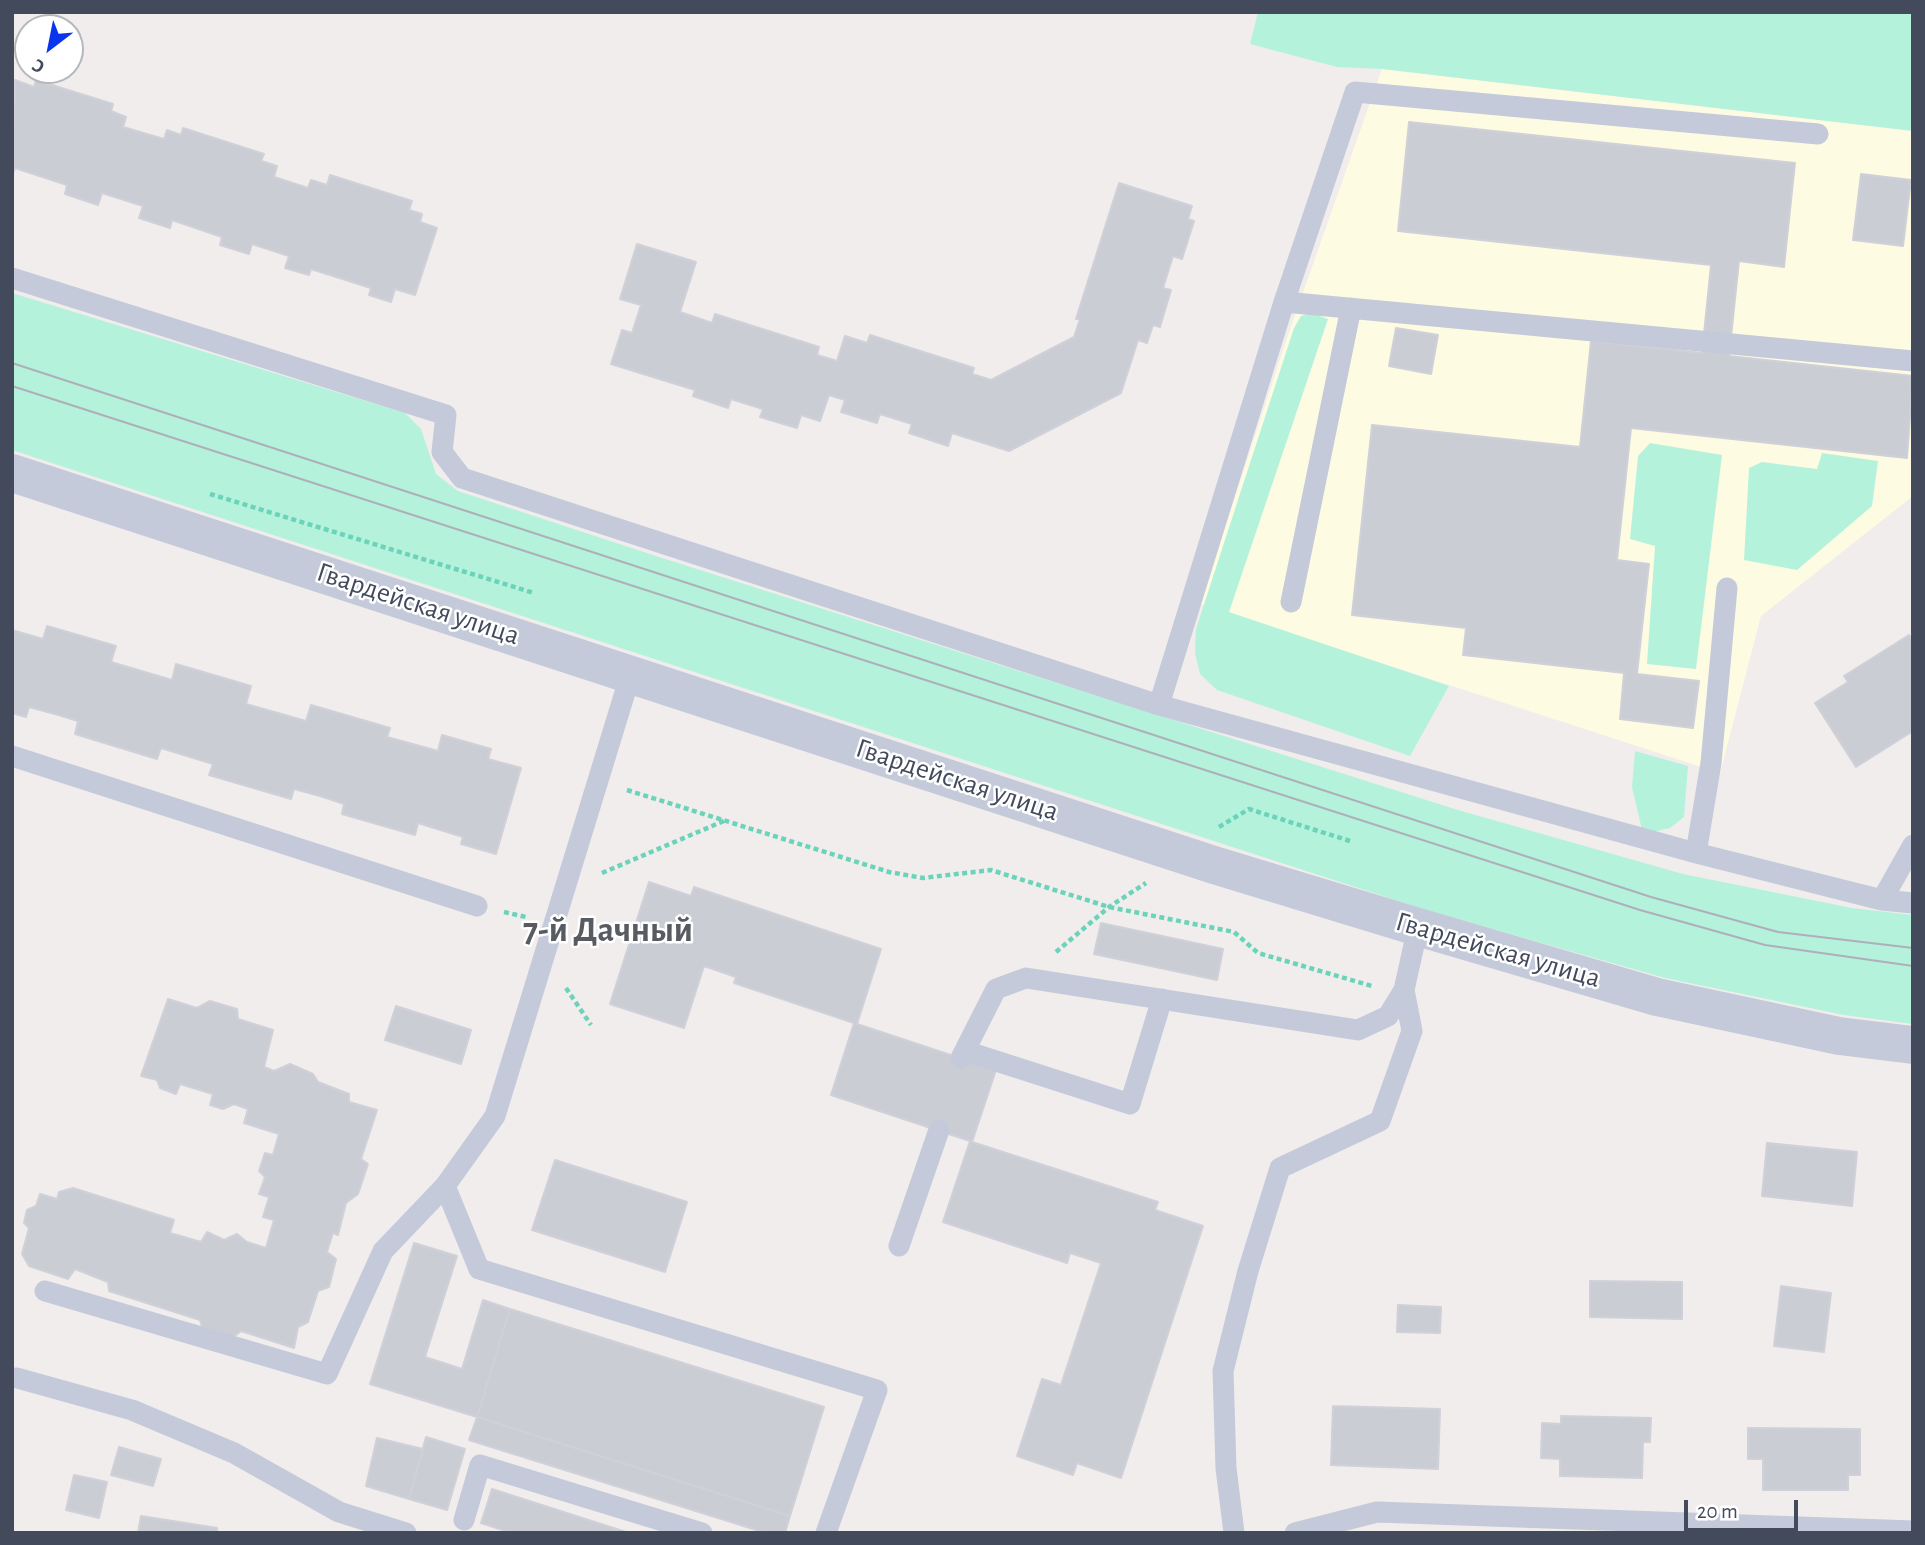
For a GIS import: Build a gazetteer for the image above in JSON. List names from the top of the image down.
{
  "streets": {
    "street": ["Гвардейская улица"]
  },
  "districts": ["7-й Дачный"],
  "scale_bar": "20 m",
  "north": "bottom left"
}
